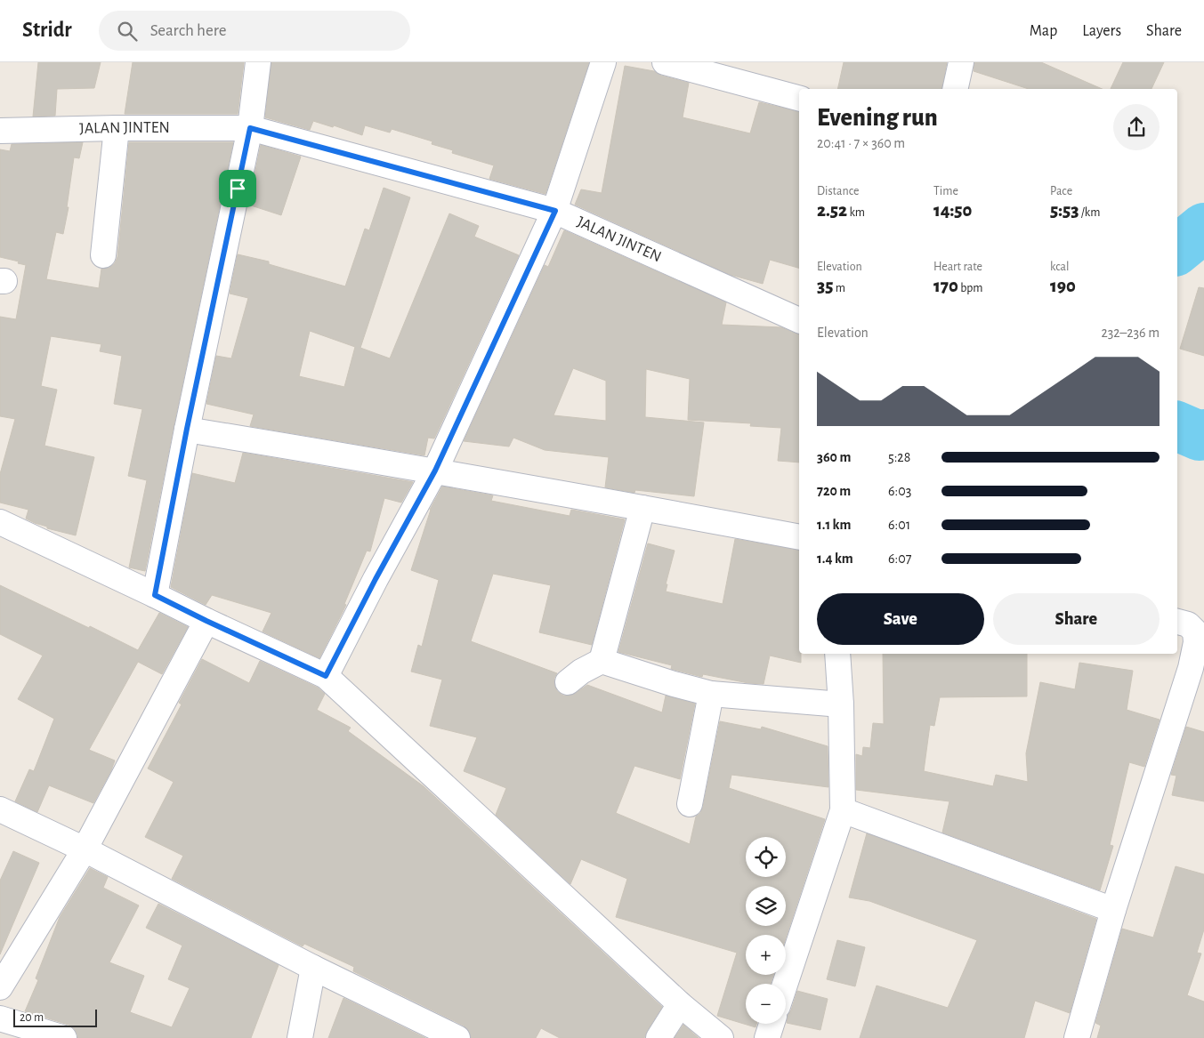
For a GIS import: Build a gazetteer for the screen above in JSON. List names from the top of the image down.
{
  "streets": {
    "street": ["JALAN JINTEN"]
  },
  "scale_bar": "20 m",
  "page": {
    "header": "Stridr",
    "search": "Search here",
    "nav": ["Map", "Layers", "Share"],
    "heading": ["Evening run", "20:41 · 7 × 360 m"],
    "stats": [
      ["Distance", "2.52 km"],
      ["Time", "14:50"],
      ["Pace", "5:53 /km"],
      ["Elevation", "35 m"],
      ["Heart rate", "170 bpm"],
      ["kcal", "190"]
    ],
    "chart": ["Elevation", "232–236 m"],
    "list": [
      {
        "name": "360 m",
        "note": "5:28"
      },
      {
        "name": "720 m",
        "note": "6:03"
      },
      {
        "name": "1.1 km",
        "note": "6:01"
      },
      {
        "name": "1.4 km",
        "note": "6:07"
      }
    ],
    "buttons": ["Save", "Share"],
    "map_buttons": ["+", "−"],
    "scale": "20 m"
  }
}
